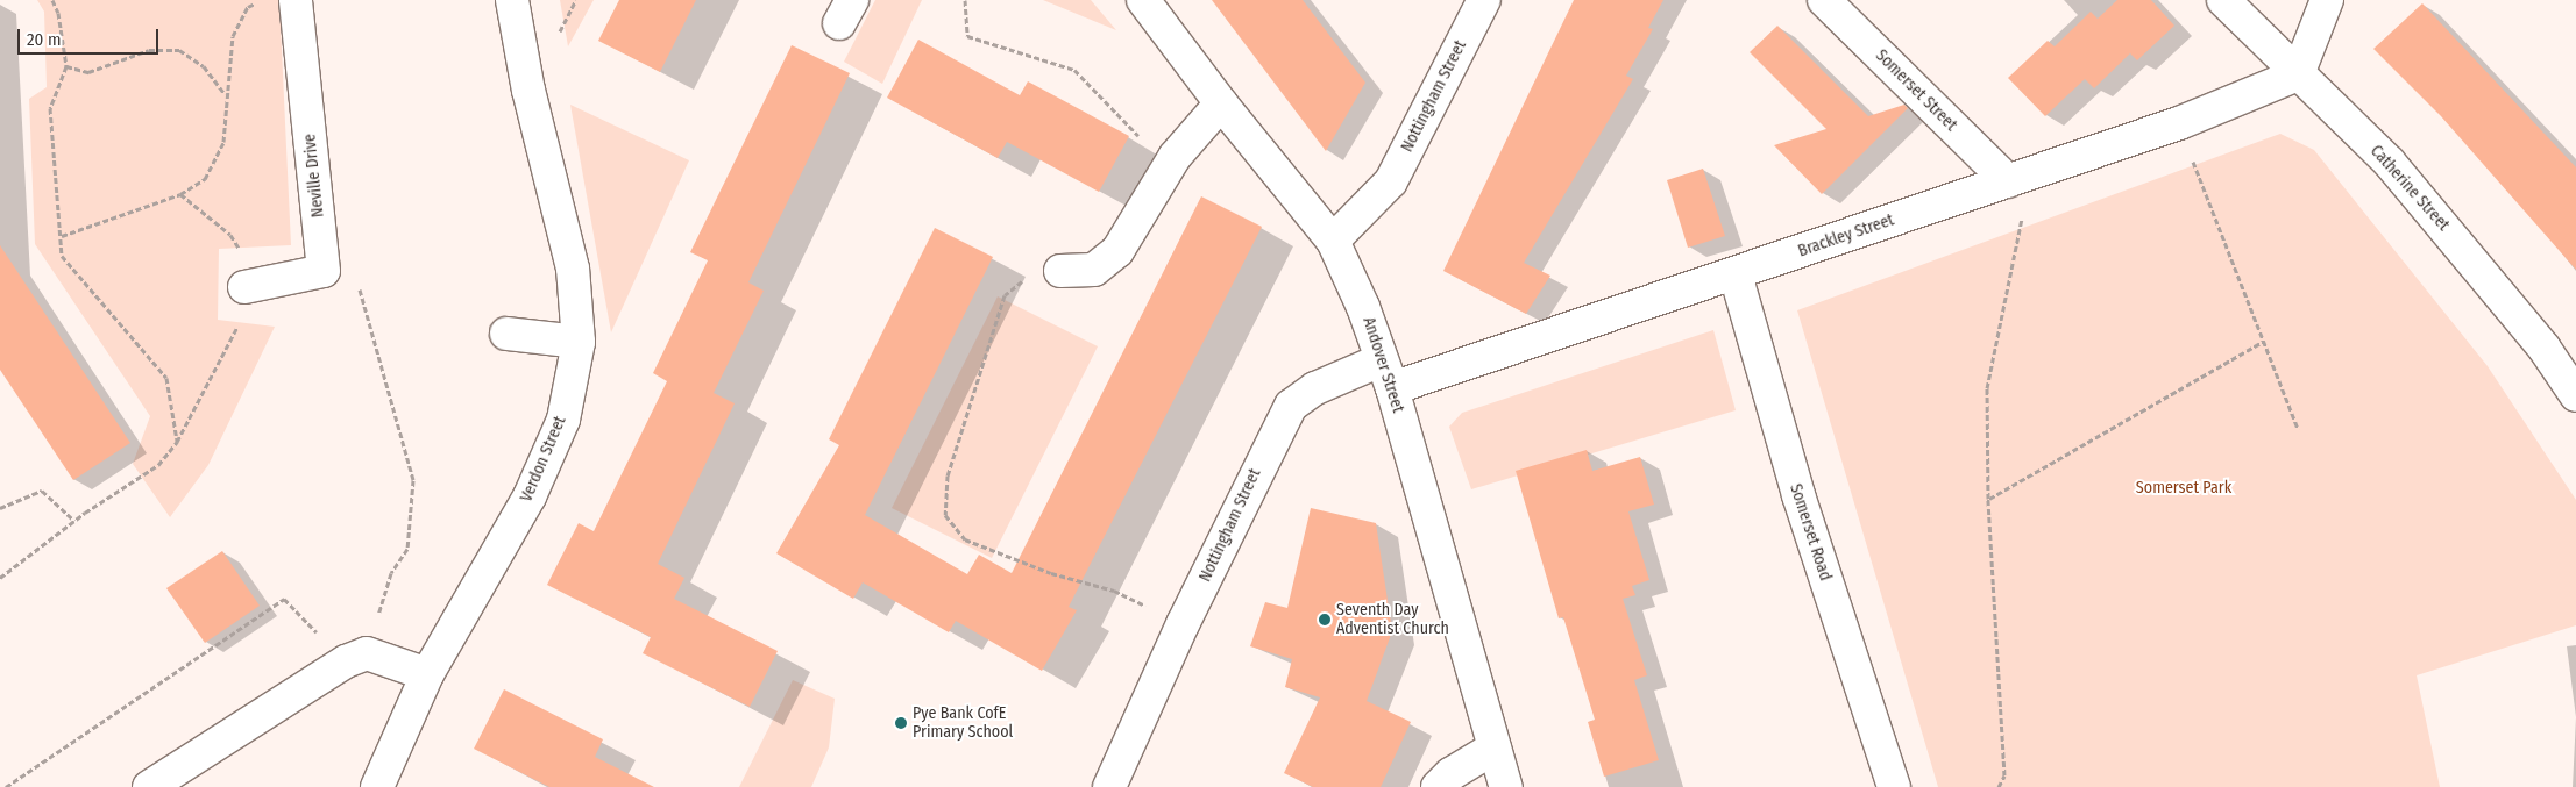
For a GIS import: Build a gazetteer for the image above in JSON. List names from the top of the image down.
{
  "streets": {
    "street": [
      "Somerset Street",
      "Nottingham Street",
      "Neville Drive",
      "Catherine Street",
      "Brackley Street",
      "Andover Street",
      "Verdon Street",
      "Somerset Road"
    ]
  },
  "crossings": [
    ["Somerset Street", "Brackley Street"],
    ["Nottingham Street", "Brackley Street"],
    ["Nottingham Street", "Andover Street"],
    ["Catherine Street", "Brackley Street"],
    ["Brackley Street", "Andover Street"],
    ["Brackley Street", "Somerset Road"]
  ],
  "parks": ["Somerset Park"],
  "places": ["Seventh Day Adventist Church", "Pye Bank CofE Primary School"],
  "scale_bar": "20 m"
}
